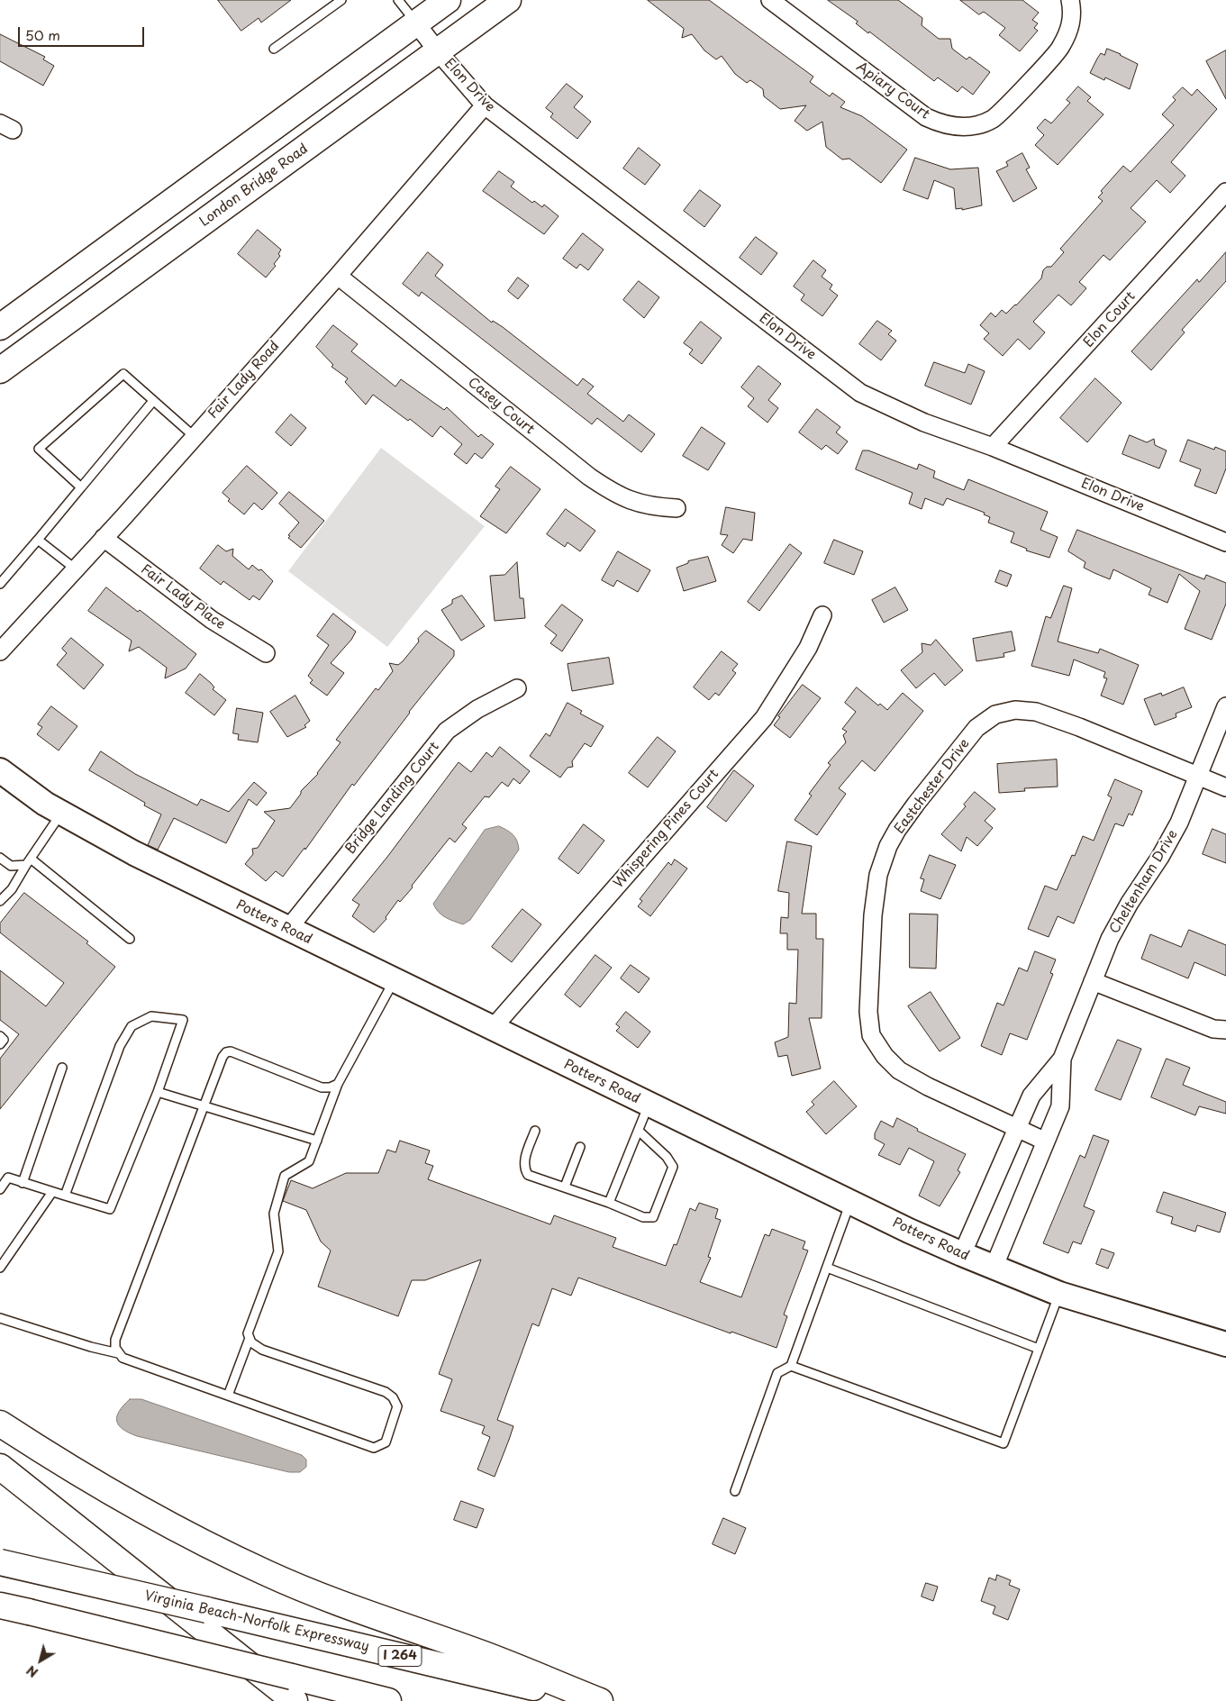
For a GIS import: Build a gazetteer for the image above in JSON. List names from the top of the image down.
{
  "streets": {
    "main road": ["London Bridge Road", "Virginia Beach-Norfolk Expressway", "I 264"],
    "street": [
      "Elon Drive",
      "Apiary Court",
      "Elon Court",
      "Fair Lady Road",
      "Casey Court",
      "Fair Lady Place",
      "Eastchester Drive",
      "Bridge Landing Court",
      "Whispering Pines Court",
      "Cheltenham Drive",
      "Potters Road"
    ]
  },
  "crossings": [
    ["Elon Drive", "London Bridge Road"],
    ["Elon Drive", "Elon Court"],
    ["Elon Drive", "Fair Lady Road"],
    ["Fair Lady Road", "Casey Court"],
    ["Fair Lady Road", "Fair Lady Place"],
    ["Eastchester Drive", "Cheltenham Drive"],
    ["Bridge Landing Court", "Potters Road"],
    ["Whispering Pines Court", "Potters Road"],
    ["Cheltenham Drive", "Potters Road"]
  ],
  "scale_bar": "50 m",
  "north": "bottom left"
}
